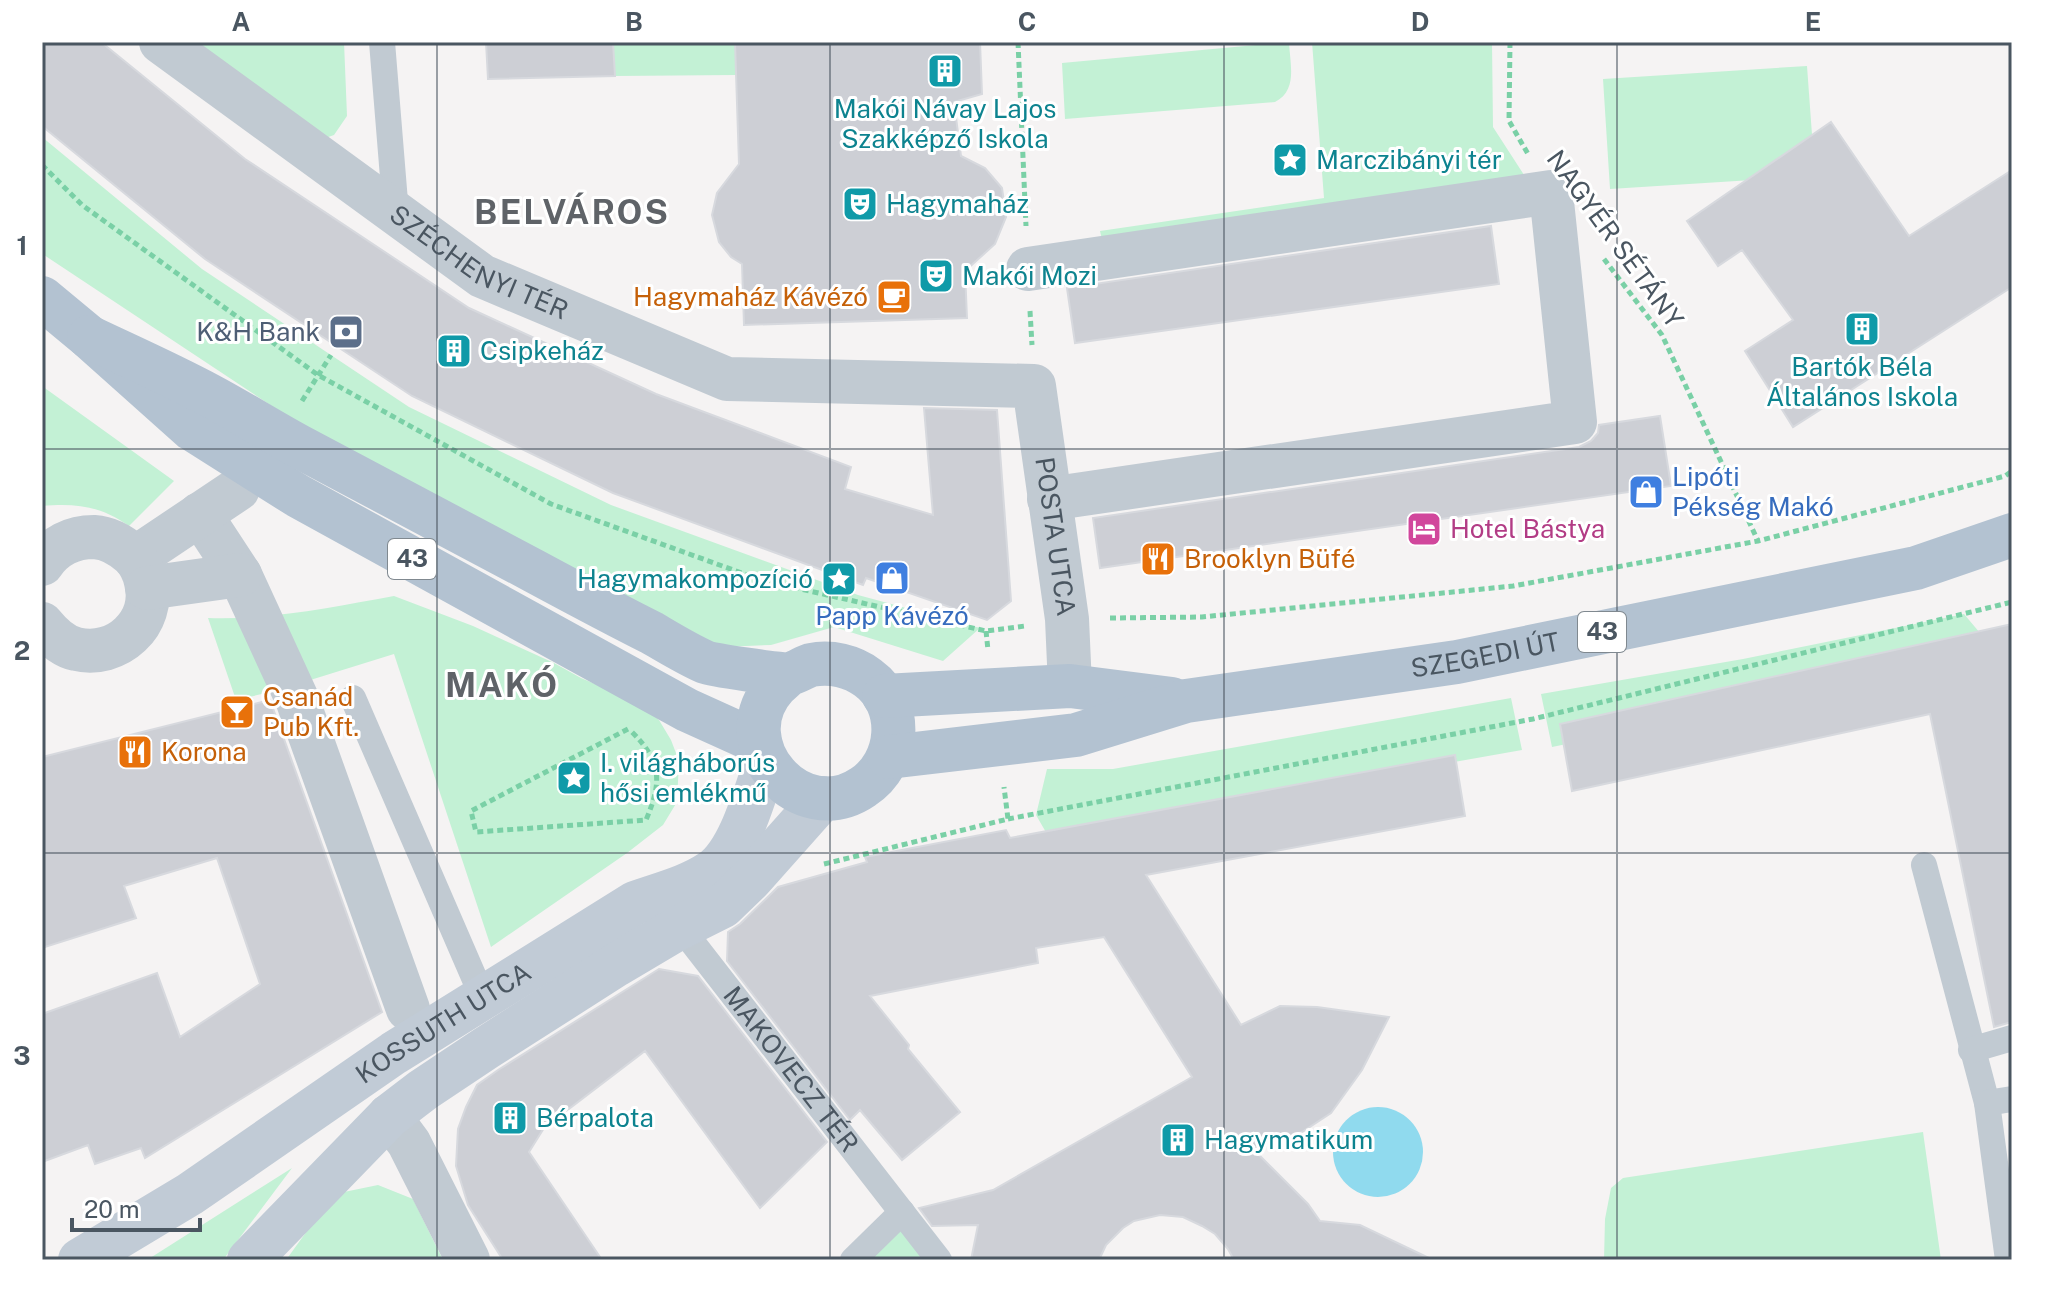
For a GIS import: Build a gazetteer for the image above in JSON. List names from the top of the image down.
{
  "streets": {
    "main road": ["43", "SZEGEDI ÚT", "KOSSUTH UTCA"],
    "street": ["SZÉCHENYI TÉR", "POSTA UTCA"],
    "lane": ["MAKOVECZ TÉR"],
    "path": ["NAGYÉR SÉTÁNY"]
  },
  "crossings": [
    ["SZÉCHENYI TÉR", "POSTA UTCA"],
    ["POSTA UTCA", "43"],
    ["43", "SZEGEDI ÚT"],
    ["43", "KOSSUTH UTCA"],
    ["KOSSUTH UTCA", "MAKOVECZ TÉR"]
  ],
  "districts": ["BELVÁROS", "MAKÓ"],
  "places": {
    "building": [
      "Makói Návay Lajos Szakképző Iskola",
      "Bartók Béla Általános Iskola",
      "Csipkeház",
      "Bérpalota",
      "Hagymatikum"
    ],
    "place": ["Marczibányi tér", "Hagymakompozíció", "I. világháborús hősi emlékmű"],
    "theatre": ["Hagymaház", "Makói Mozi"],
    "cafe": ["Hagymaház Kávézó"],
    "bank": ["K&H Bank"],
    "shop": ["Lipóti Pékség Makó", "Papp Kávézó"],
    "hotel": ["Hotel Bástya"],
    "restaurant": ["Brooklyn Büfé", "Korona"],
    "bar": ["Csanád Pub Kft."]
  },
  "scale_bar": "20 m",
  "grid": {
    "columns": [
      "A",
      "B",
      "C",
      "D",
      "E"
    ],
    "rows": ["1", "2", "3"]
  }
}
